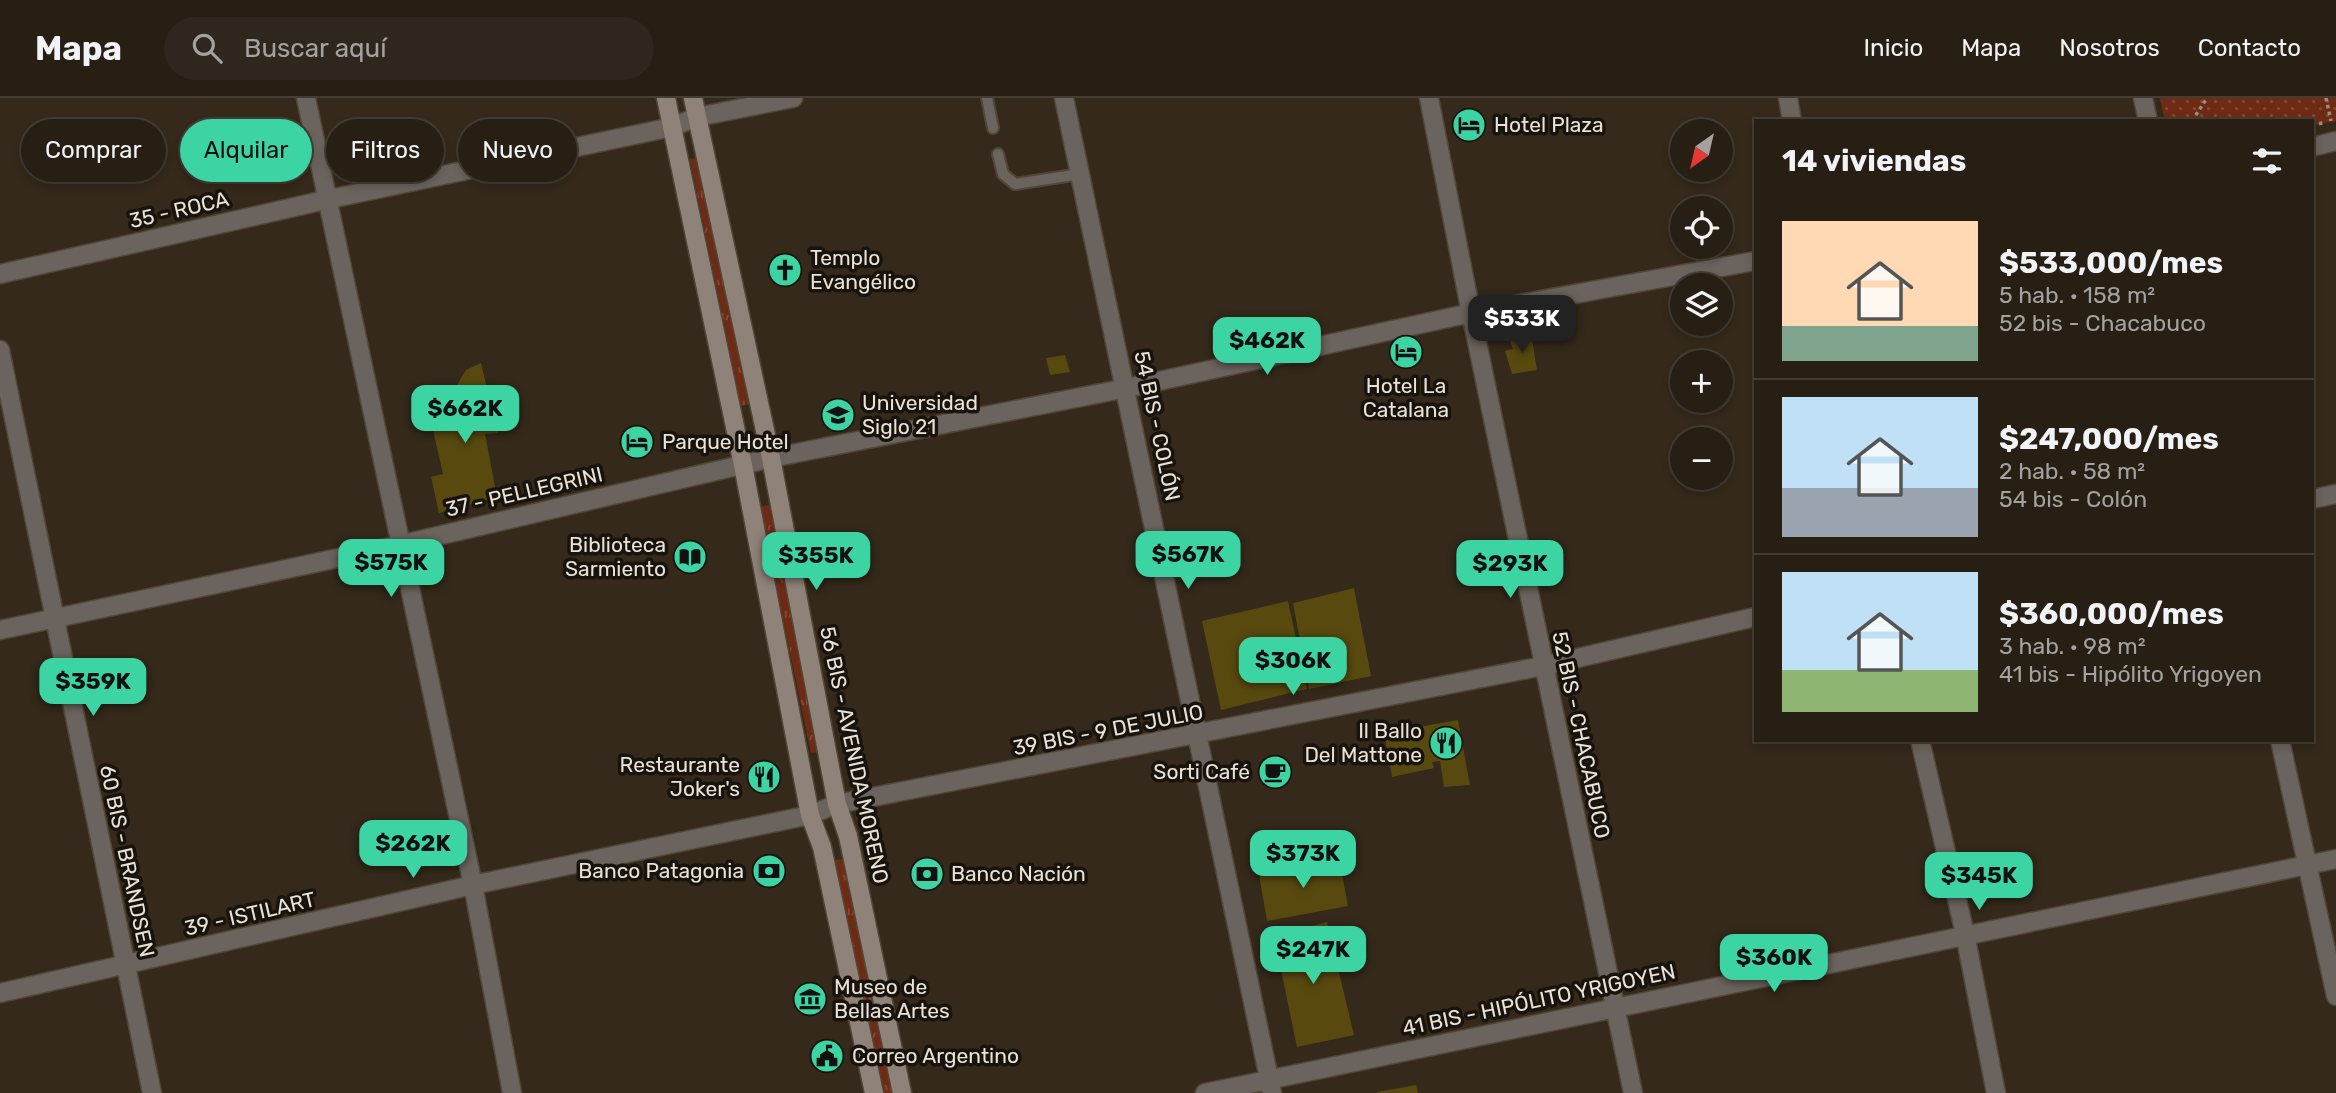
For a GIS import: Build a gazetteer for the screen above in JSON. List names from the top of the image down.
{
  "streets": {
    "main road": ["56 BIS - AVENIDA MORENO"],
    "street": [
      "35 - ROCA",
      "54 BIS - COLÓN",
      "37 - PELLEGRINI",
      "39 BIS - 9 DE JULIO",
      "52 BIS - CHACABUCO",
      "60 BIS - BRANDSEN",
      "39 - ISTILART",
      "41 BIS - HIPÓLITO YRIGOYEN"
    ]
  },
  "crossings": [
    ["35 - ROCA", "56 BIS - AVENIDA MORENO"],
    ["54 BIS - COLÓN", "37 - PELLEGRINI"],
    ["54 BIS - COLÓN", "39 BIS - 9 DE JULIO"],
    ["54 BIS - COLÓN", "41 BIS - HIPÓLITO YRIGOYEN"],
    ["37 - PELLEGRINI", "52 BIS - CHACABUCO"],
    ["37 - PELLEGRINI", "56 BIS - AVENIDA MORENO"],
    ["37 - PELLEGRINI", "60 BIS - BRANDSEN"],
    ["39 BIS - 9 DE JULIO", "52 BIS - CHACABUCO"],
    ["39 BIS - 9 DE JULIO", "56 BIS - AVENIDA MORENO"],
    ["39 BIS - 9 DE JULIO", "39 - ISTILART"],
    ["52 BIS - CHACABUCO", "41 BIS - HIPÓLITO YRIGOYEN"],
    ["56 BIS - AVENIDA MORENO", "39 - ISTILART"],
    ["60 BIS - BRANDSEN", "39 - ISTILART"]
  ],
  "places": {
    "hotel": ["Hotel Plaza", "Hotel La Catalana", "Parque Hotel"],
    "church": ["Templo Evangélico"],
    "school or university": ["Universidad Siglo 21"],
    "library": ["Biblioteca Sarmiento"],
    "restaurant": ["Il Ballo Del Mattone", "Restaurante Joker's"],
    "cafe": ["Sorti Café"],
    "bank": ["Banco Patagonia", "Banco Nación"],
    "museum": ["Museo de Bellas Artes"],
    "public building": ["Correo Argentino"]
  },
  "north": "bottom left",
  "page": {
    "header": "Mapa",
    "search": "Buscar aquí",
    "nav": [
      "Inicio",
      "Mapa",
      "Nosotros",
      "Contacto"
    ],
    "map_buttons": ["+", "−"],
    "chip": [
      "Comprar",
      "Alquilar",
      "Filtros",
      "Nuevo"
    ],
    "heading": "14 viviendas",
    "list": [
      {
        "name": "$533,000/mes",
        "note": "5 hab. · 158 m² · 52 bis - Chacabuco"
      },
      {
        "name": "$247,000/mes",
        "note": "2 hab. · 58 m² · 54 bis - Colón"
      },
      {
        "name": "$360,000/mes",
        "note": "3 hab. · 98 m² · 41 bis - Hipólito Yrigoyen"
      }
    ],
    "price": [
      "$533K",
      "$462K",
      "$662K",
      "$567K",
      "$355K",
      "$575K",
      "$293K",
      "$306K",
      "$359K",
      "$262K",
      "$373K",
      "$345K",
      "$247K",
      "$360K"
    ]
  }
}
